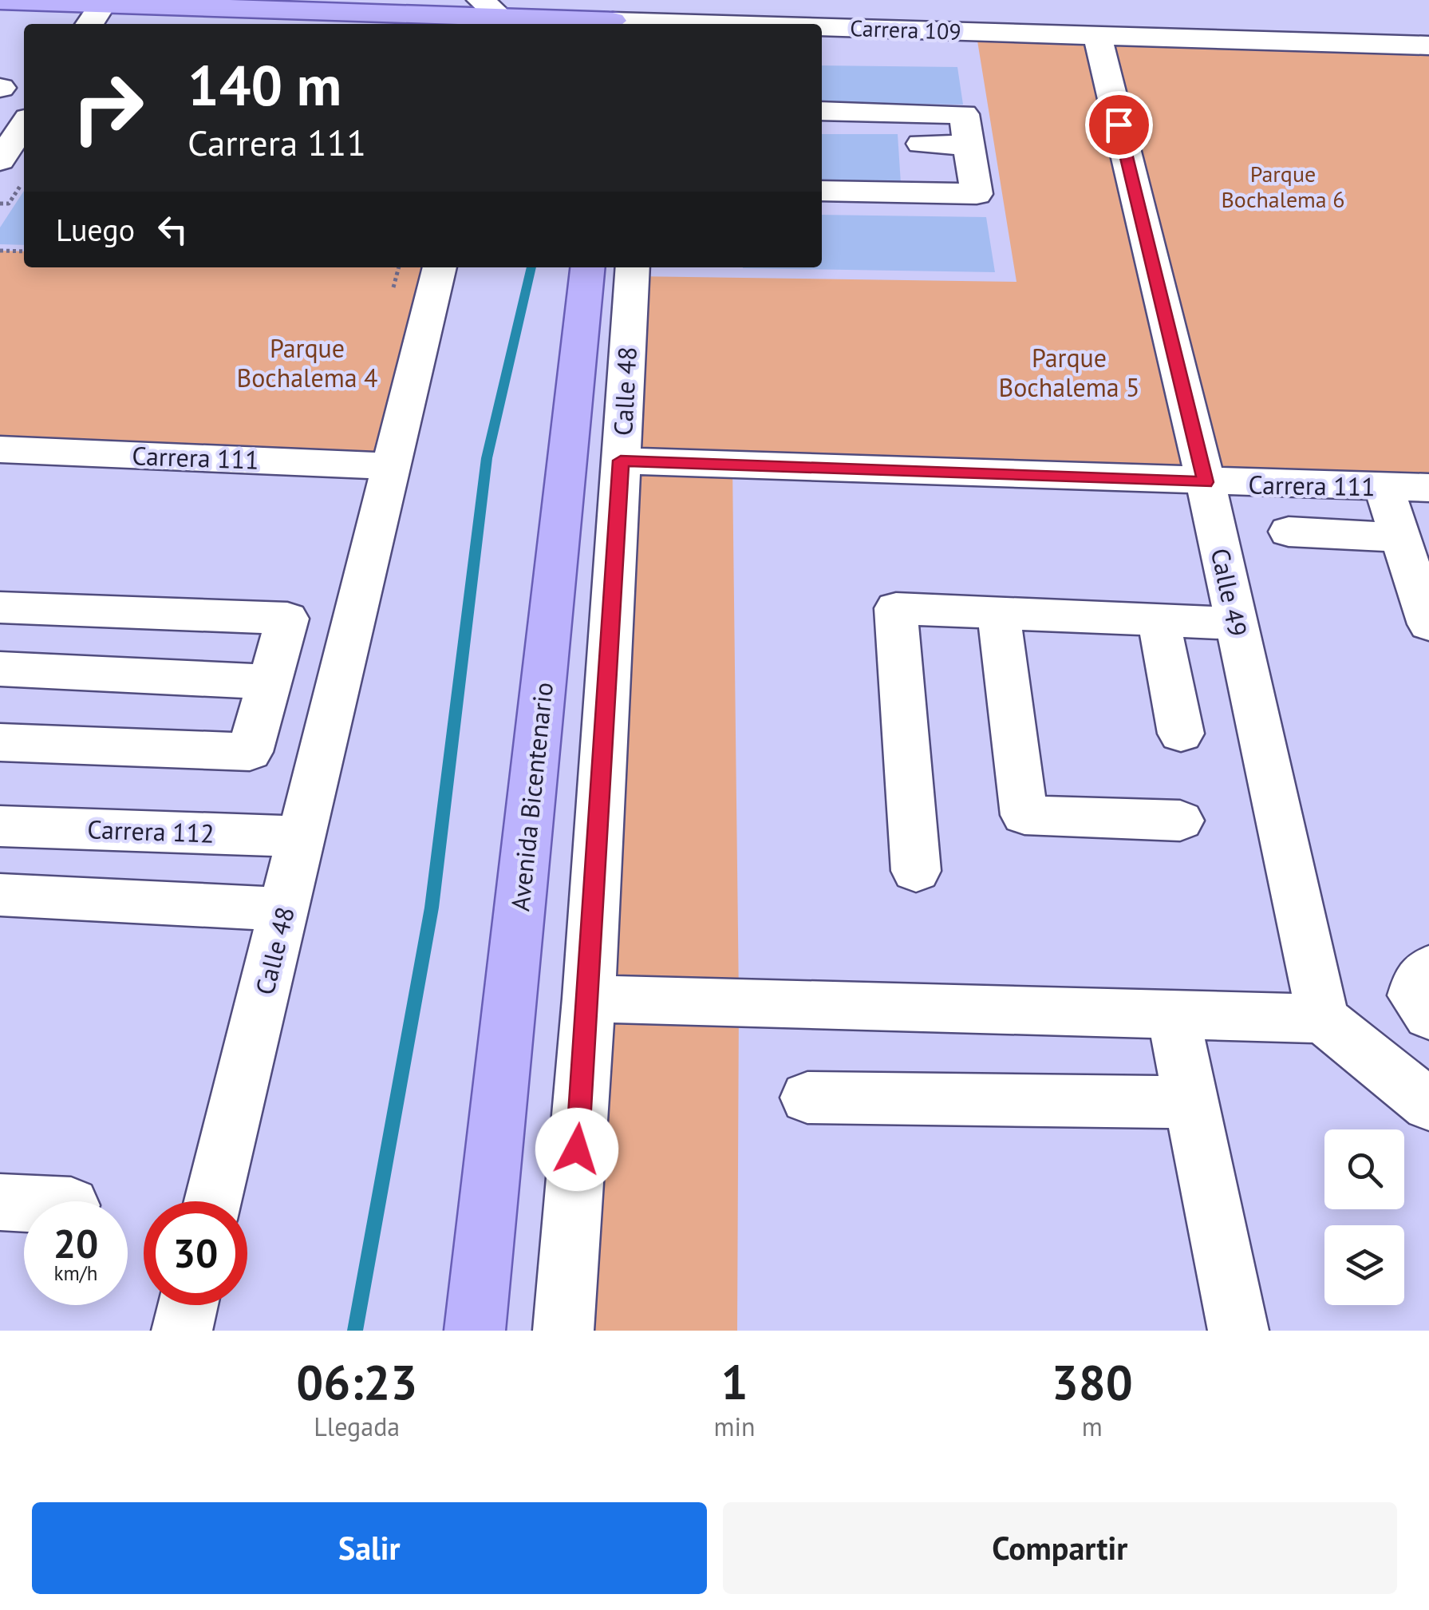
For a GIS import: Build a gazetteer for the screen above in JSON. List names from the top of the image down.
{
  "streets": {
    "main road": ["Carrera 109", "Avenida Bicentenario"],
    "street": [
      "Calle 48",
      "Carrera 111",
      "Calle 49",
      "Carrera 112"
    ]
  },
  "crossings": [
    ["Carrera 109", "Calle 49"],
    ["Calle 48", "Carrera 111"],
    ["Calle 48", "Carrera 112"],
    ["Carrera 111", "Calle 49"]
  ],
  "parks": ["Parque Bochalema 6", "Parque Bochalema 4", "Parque Bochalema 5"],
  "page": {
    "turn": ["140 m", "Carrera 111"],
    "then": "Luego",
    "speed": "20 km/h",
    "limit": "30",
    "eta": [
      "06:23",
      "Llegada",
      "1",
      "min",
      "380",
      "m"
    ],
    "buttons": ["Salir", "Compartir"]
  }
}
